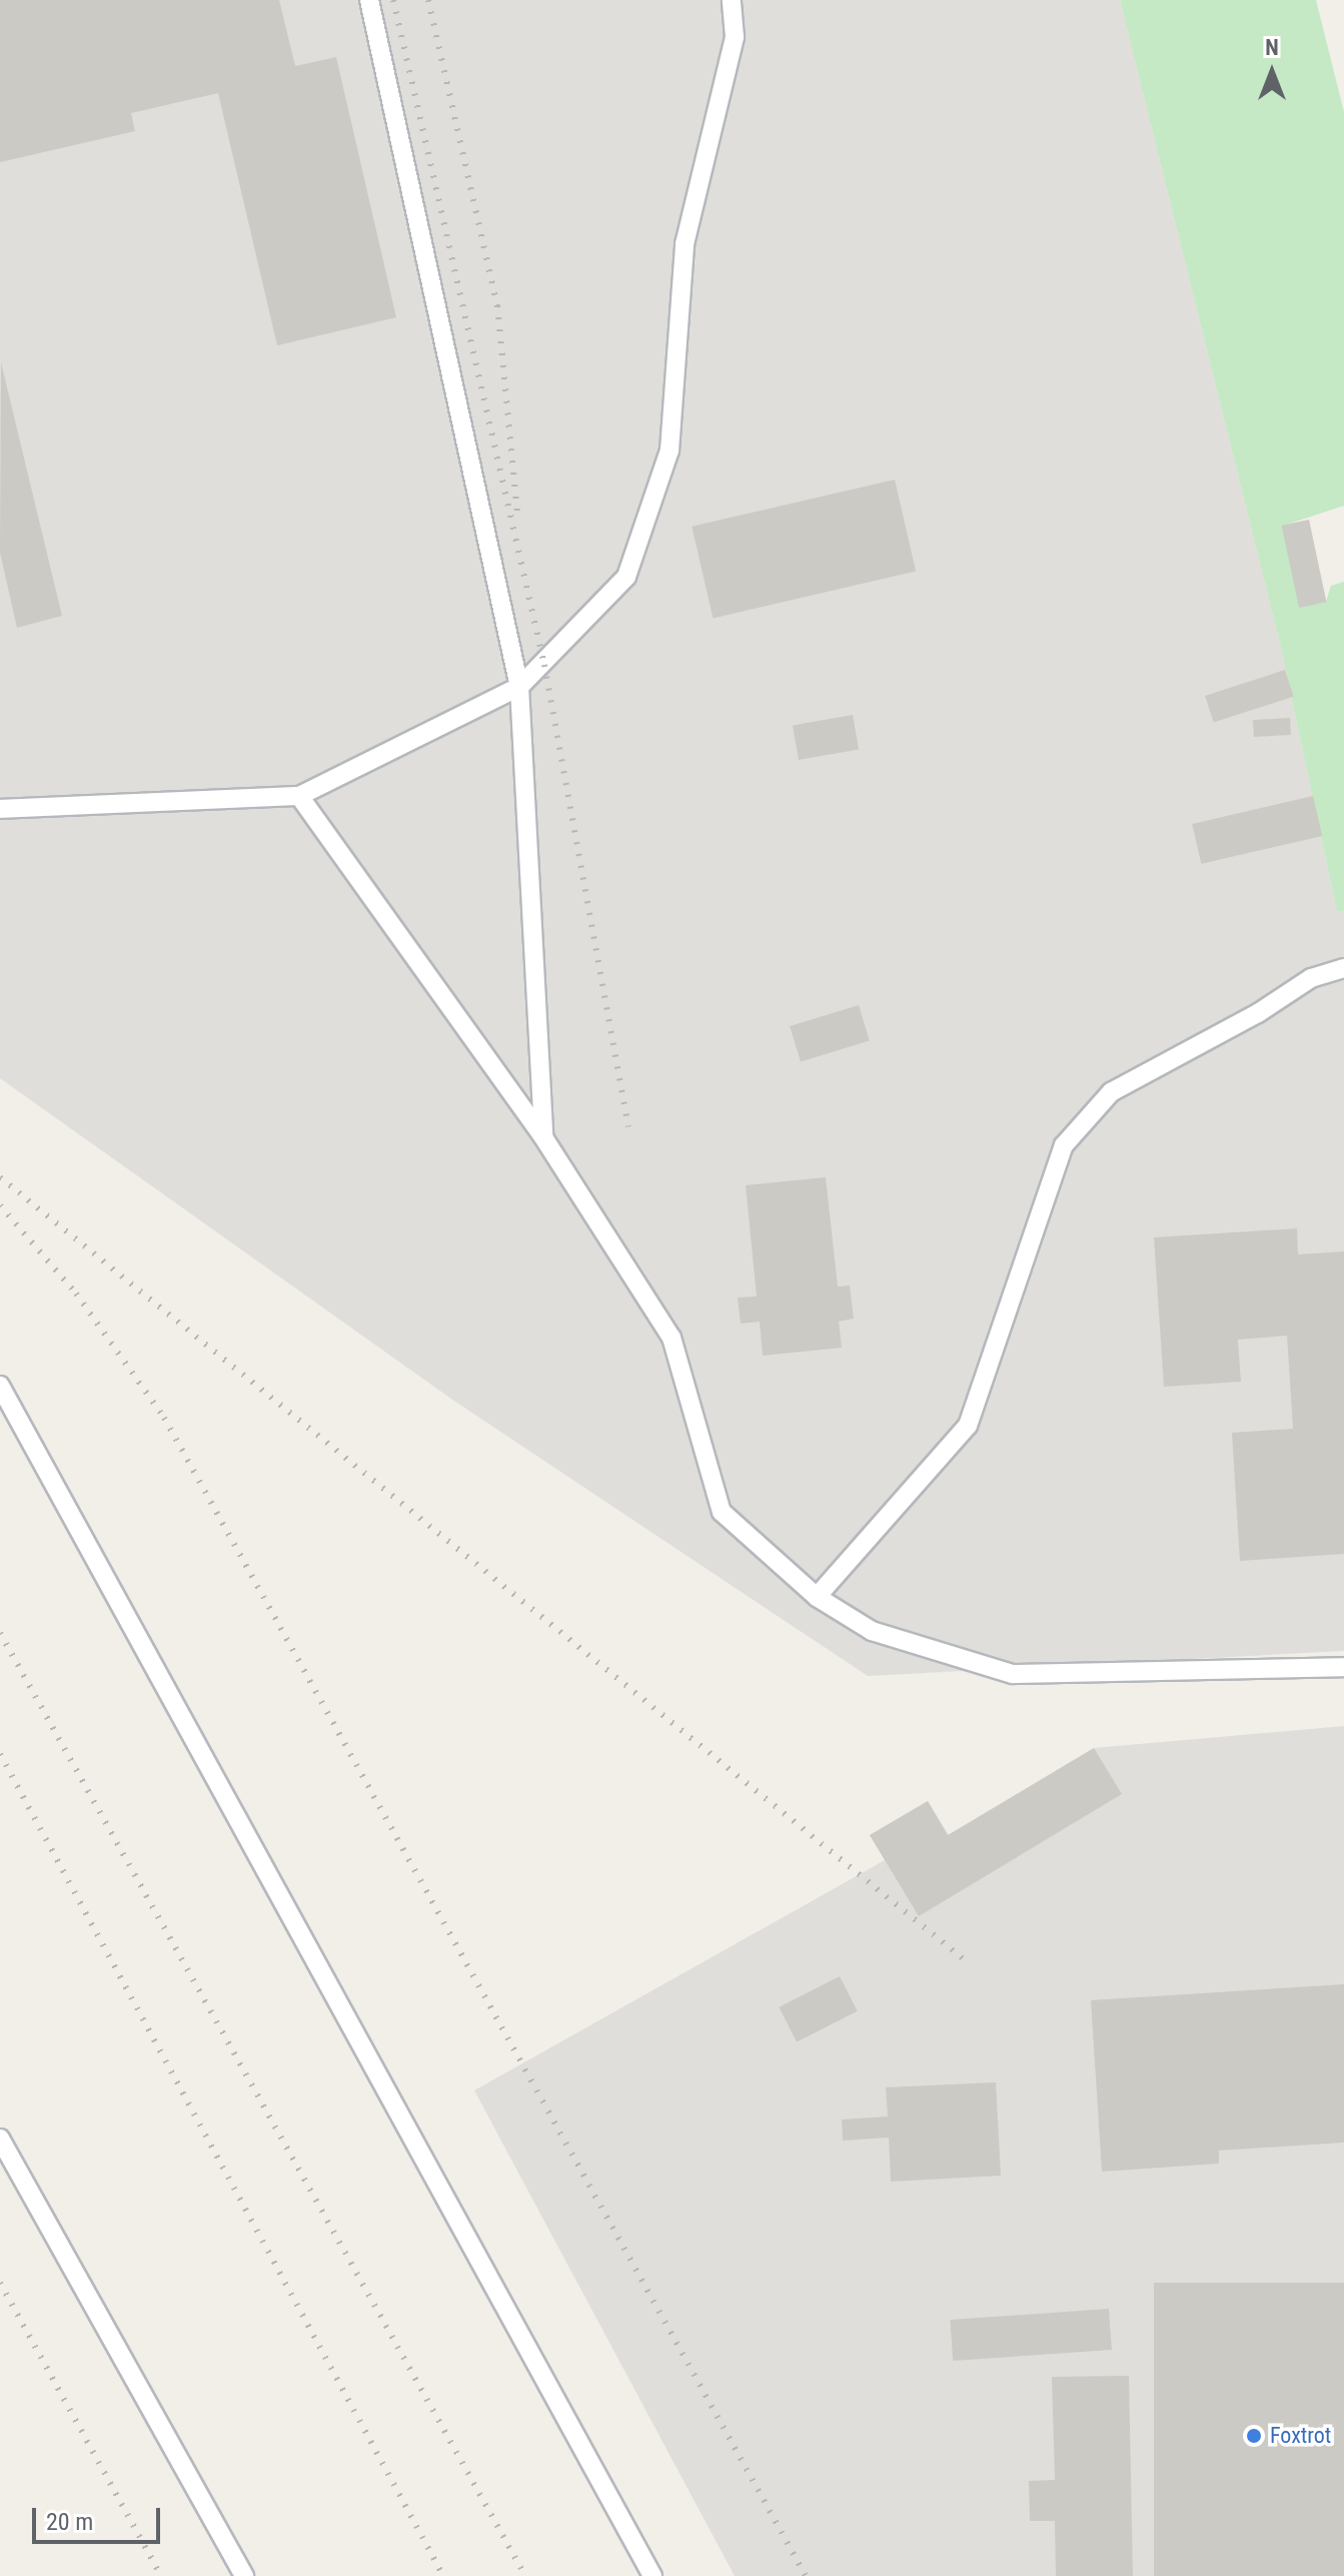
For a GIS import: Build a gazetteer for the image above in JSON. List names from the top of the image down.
{
  "places": ["Foxtrot"],
  "scale_bar": "20 m",
  "north": "top"
}
